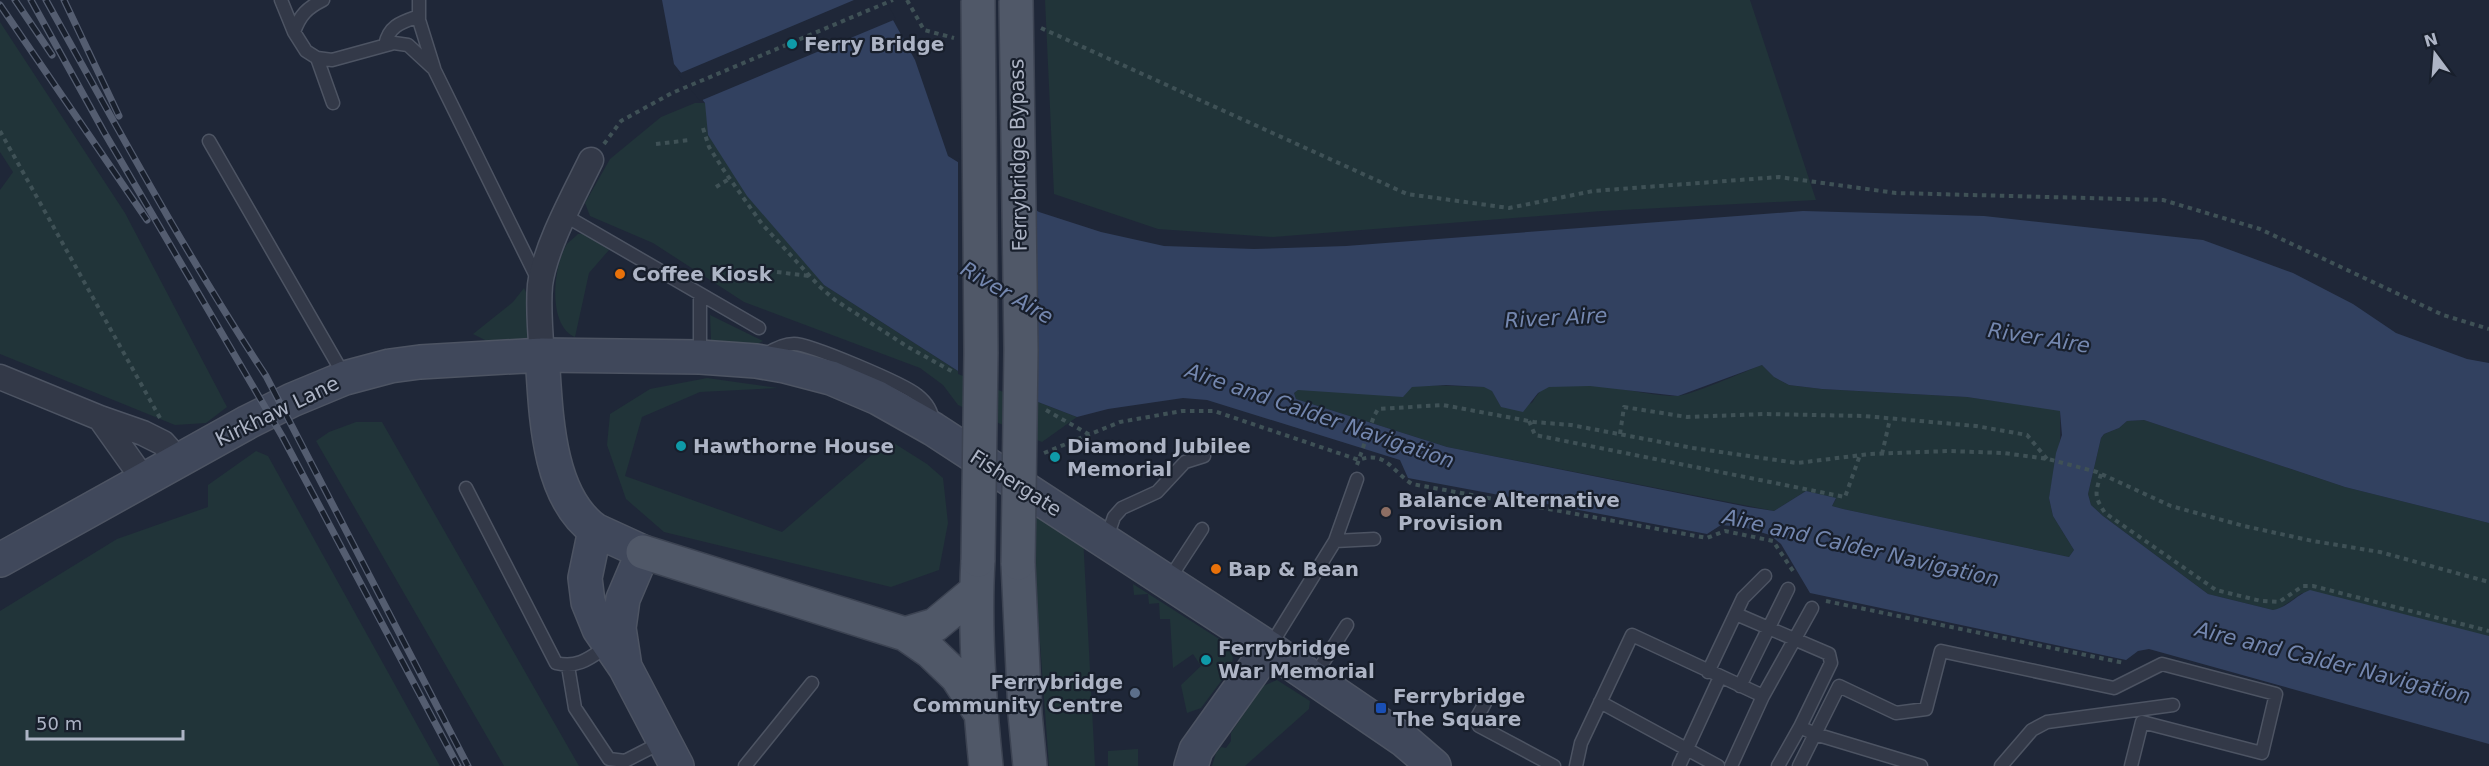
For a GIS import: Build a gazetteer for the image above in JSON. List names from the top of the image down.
{
  "streets": {
    "main road": ["Ferrybridge Bypass", "Kirkhaw Lane", "Fishergate"]
  },
  "crossings": [
    ["Kirkhaw Lane", "Fishergate"]
  ],
  "water": ["River Aire", "Aire and Calder Navigation"],
  "places": {
    "other": [
      "Ferry Bridge",
      "Coffee Kiosk",
      "Hawthorne House",
      "Diamond Jubilee Memorial",
      "Balance Alternative Provision",
      "Bap & Bean",
      "Ferrybridge War Memorial",
      "Ferrybridge Community Centre"
    ],
    "transit": ["Ferrybridge The Square"]
  },
  "scale_bar": "50 m",
  "north": "top"
}
